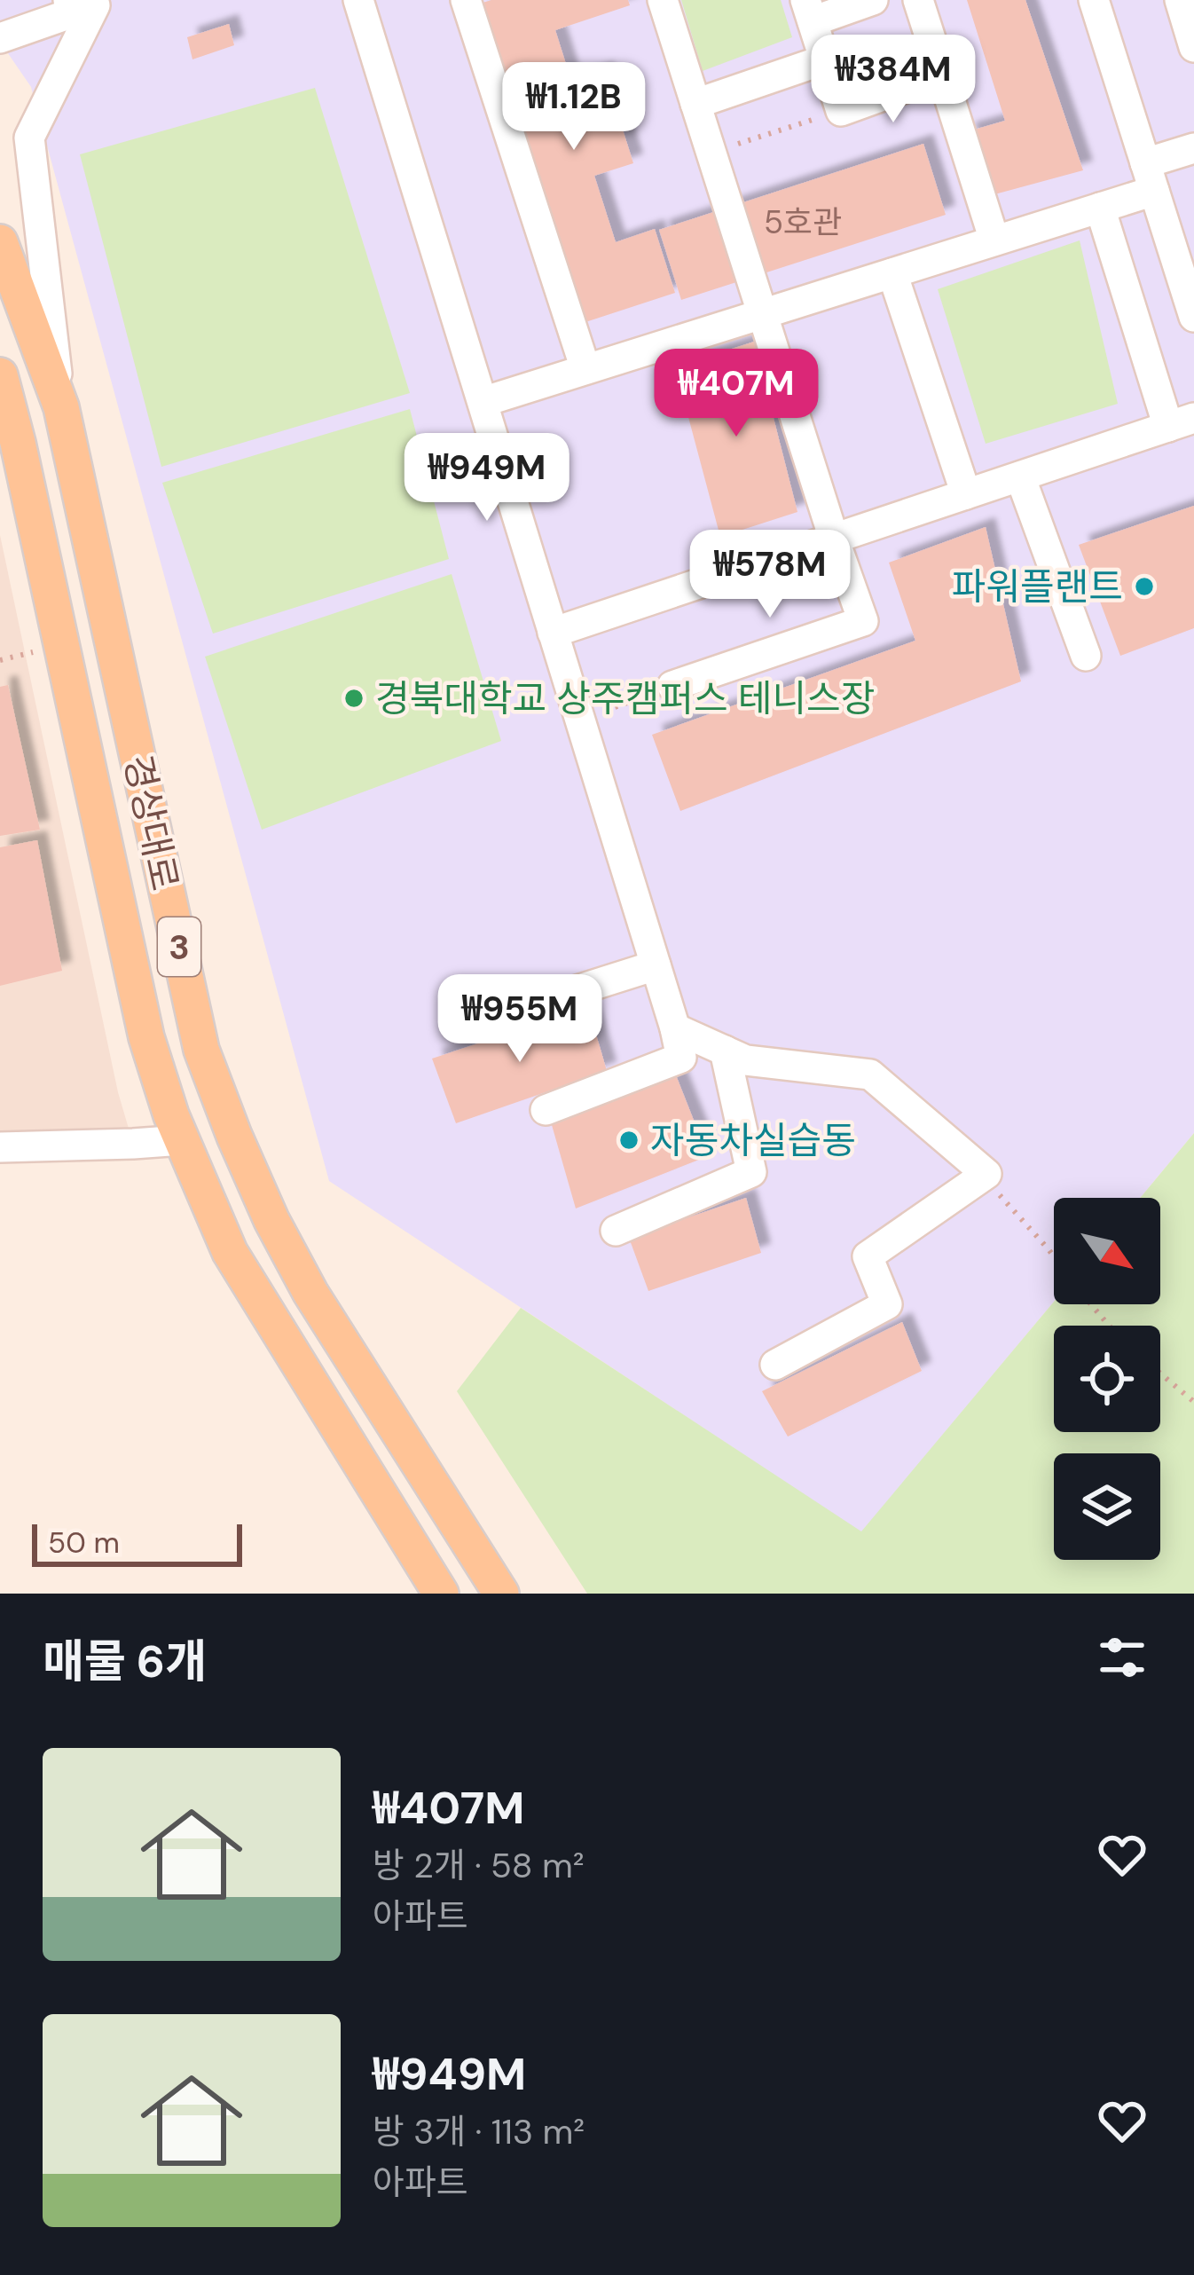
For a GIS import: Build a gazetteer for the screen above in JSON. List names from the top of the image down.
{
  "streets": {
    "main road": ["경상대로", "3"]
  },
  "places": ["파워플랜트", "경북대학교 상주캠퍼스 테니스장", "자동차실습동"],
  "house_numbers": ["5호관"],
  "scale_bar": "50 m",
  "north": "bottom right",
  "page": {
    "price": [
      "₩384M",
      "₩1.12B",
      "₩407M",
      "₩949M",
      "₩578M",
      "₩955M"
    ],
    "scale": "50 m",
    "heading": "매물 6개",
    "list": [
      {
        "name": "₩407M",
        "note": "방 2개 · 58 m² · 아파트"
      },
      {
        "name": "₩949M",
        "note": "방 3개 · 113 m² · 아파트"
      }
    ]
  }
}
